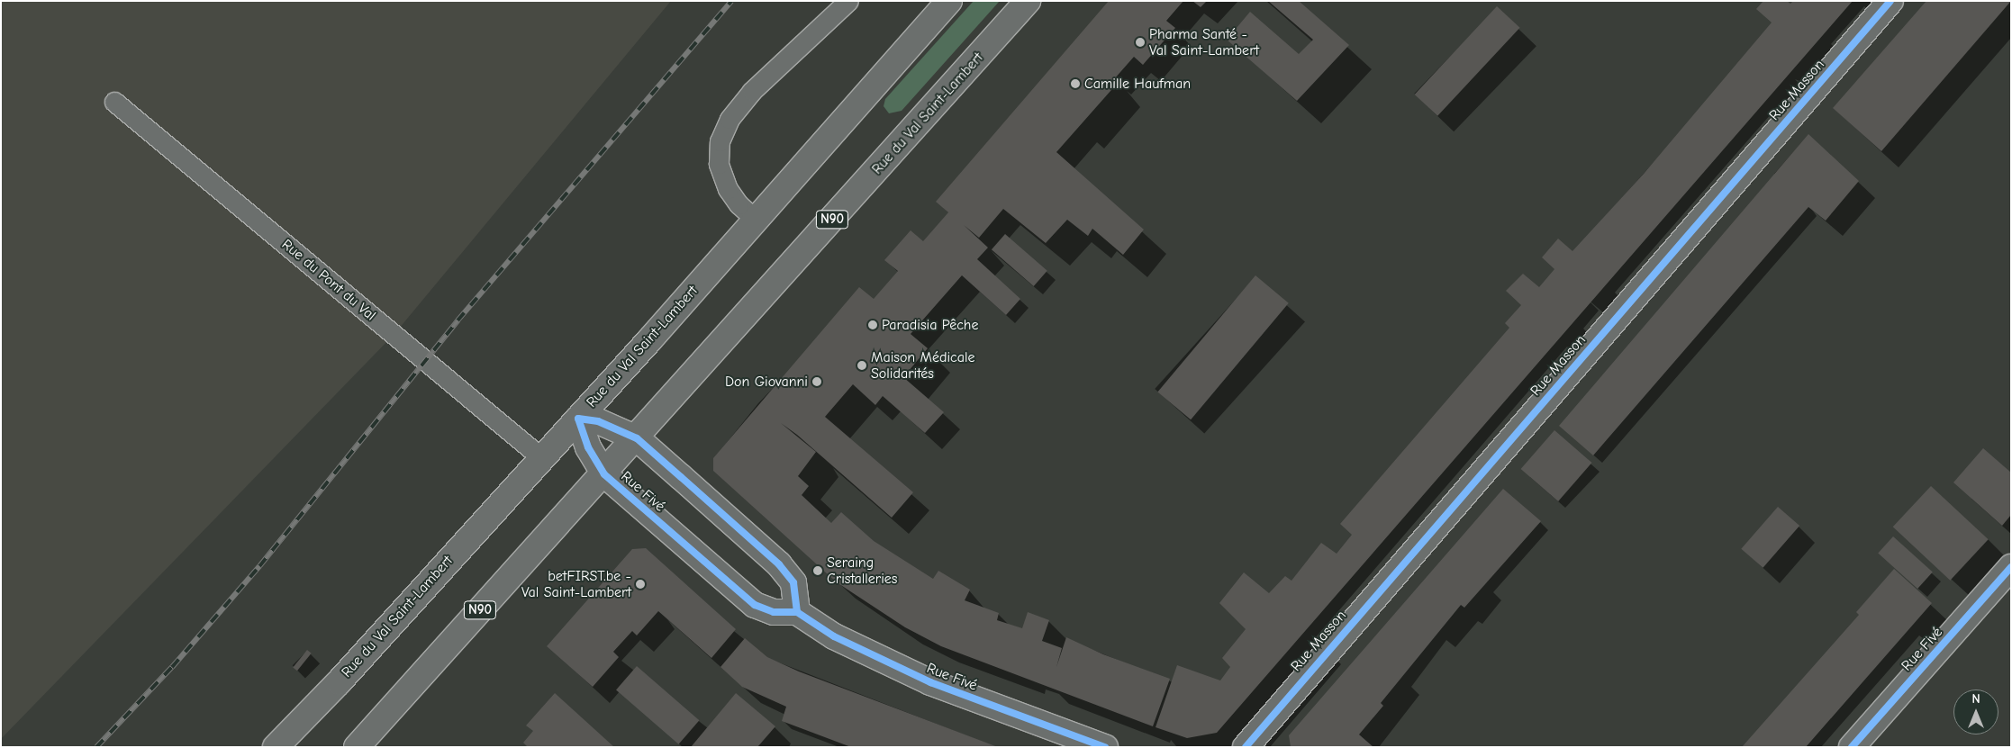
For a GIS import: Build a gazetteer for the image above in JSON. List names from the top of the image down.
{
  "streets": {
    "street": [
      "Rue Masson",
      "Rue du Val Saint-Lambert",
      "N90",
      "Rue Fivé"
    ],
    "lane": ["Rue du Pont du Val"]
  },
  "crossings": [
    ["Rue du Val Saint-Lambert", "Rue du Pont du Val"],
    ["Rue du Val Saint-Lambert", "Rue Fivé"]
  ],
  "places": [
    "Pharma Santé - Val Saint-Lambert",
    "Camille Haufman",
    "Paradisia Pêche",
    "Maison Médicale Solidarités",
    "Don Giovanni",
    "Seraing Cristalleries",
    "betFIRST.be - Val Saint-Lambert"
  ],
  "north": "top"
}
